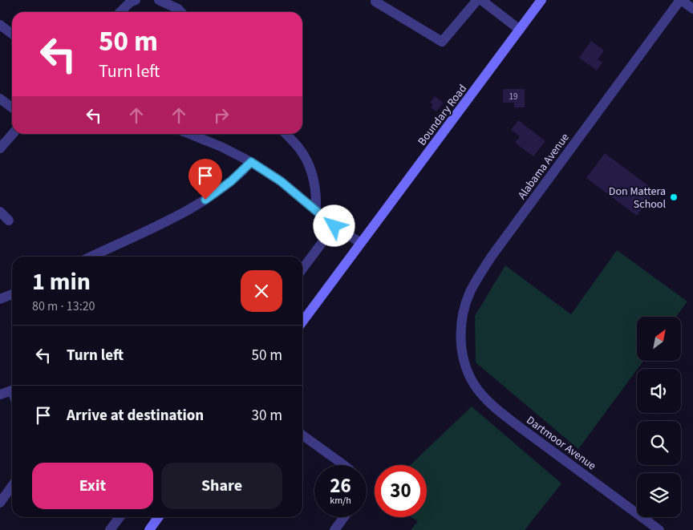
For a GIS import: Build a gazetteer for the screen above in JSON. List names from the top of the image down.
{
  "streets": {
    "street": ["Boundary Road", "Alabama Avenue", "Dartmoor Avenue"]
  },
  "crossings": [
    ["Alabama Avenue", "Dartmoor Avenue"]
  ],
  "places": ["Don Mattera School"],
  "house_numbers": ["19"],
  "north": "top right",
  "page": {
    "turn": ["50 m", "Turn left"],
    "heading": ["1 min", "80 m · 13:20"],
    "list": [
      {
        "name": "Turn left",
        "value": "50 m"
      },
      {
        "name": "Arrive at destination",
        "value": "30 m"
      }
    ],
    "buttons": ["Exit", "Share"],
    "speed": "26 km/h",
    "limit": "30"
  }
}
